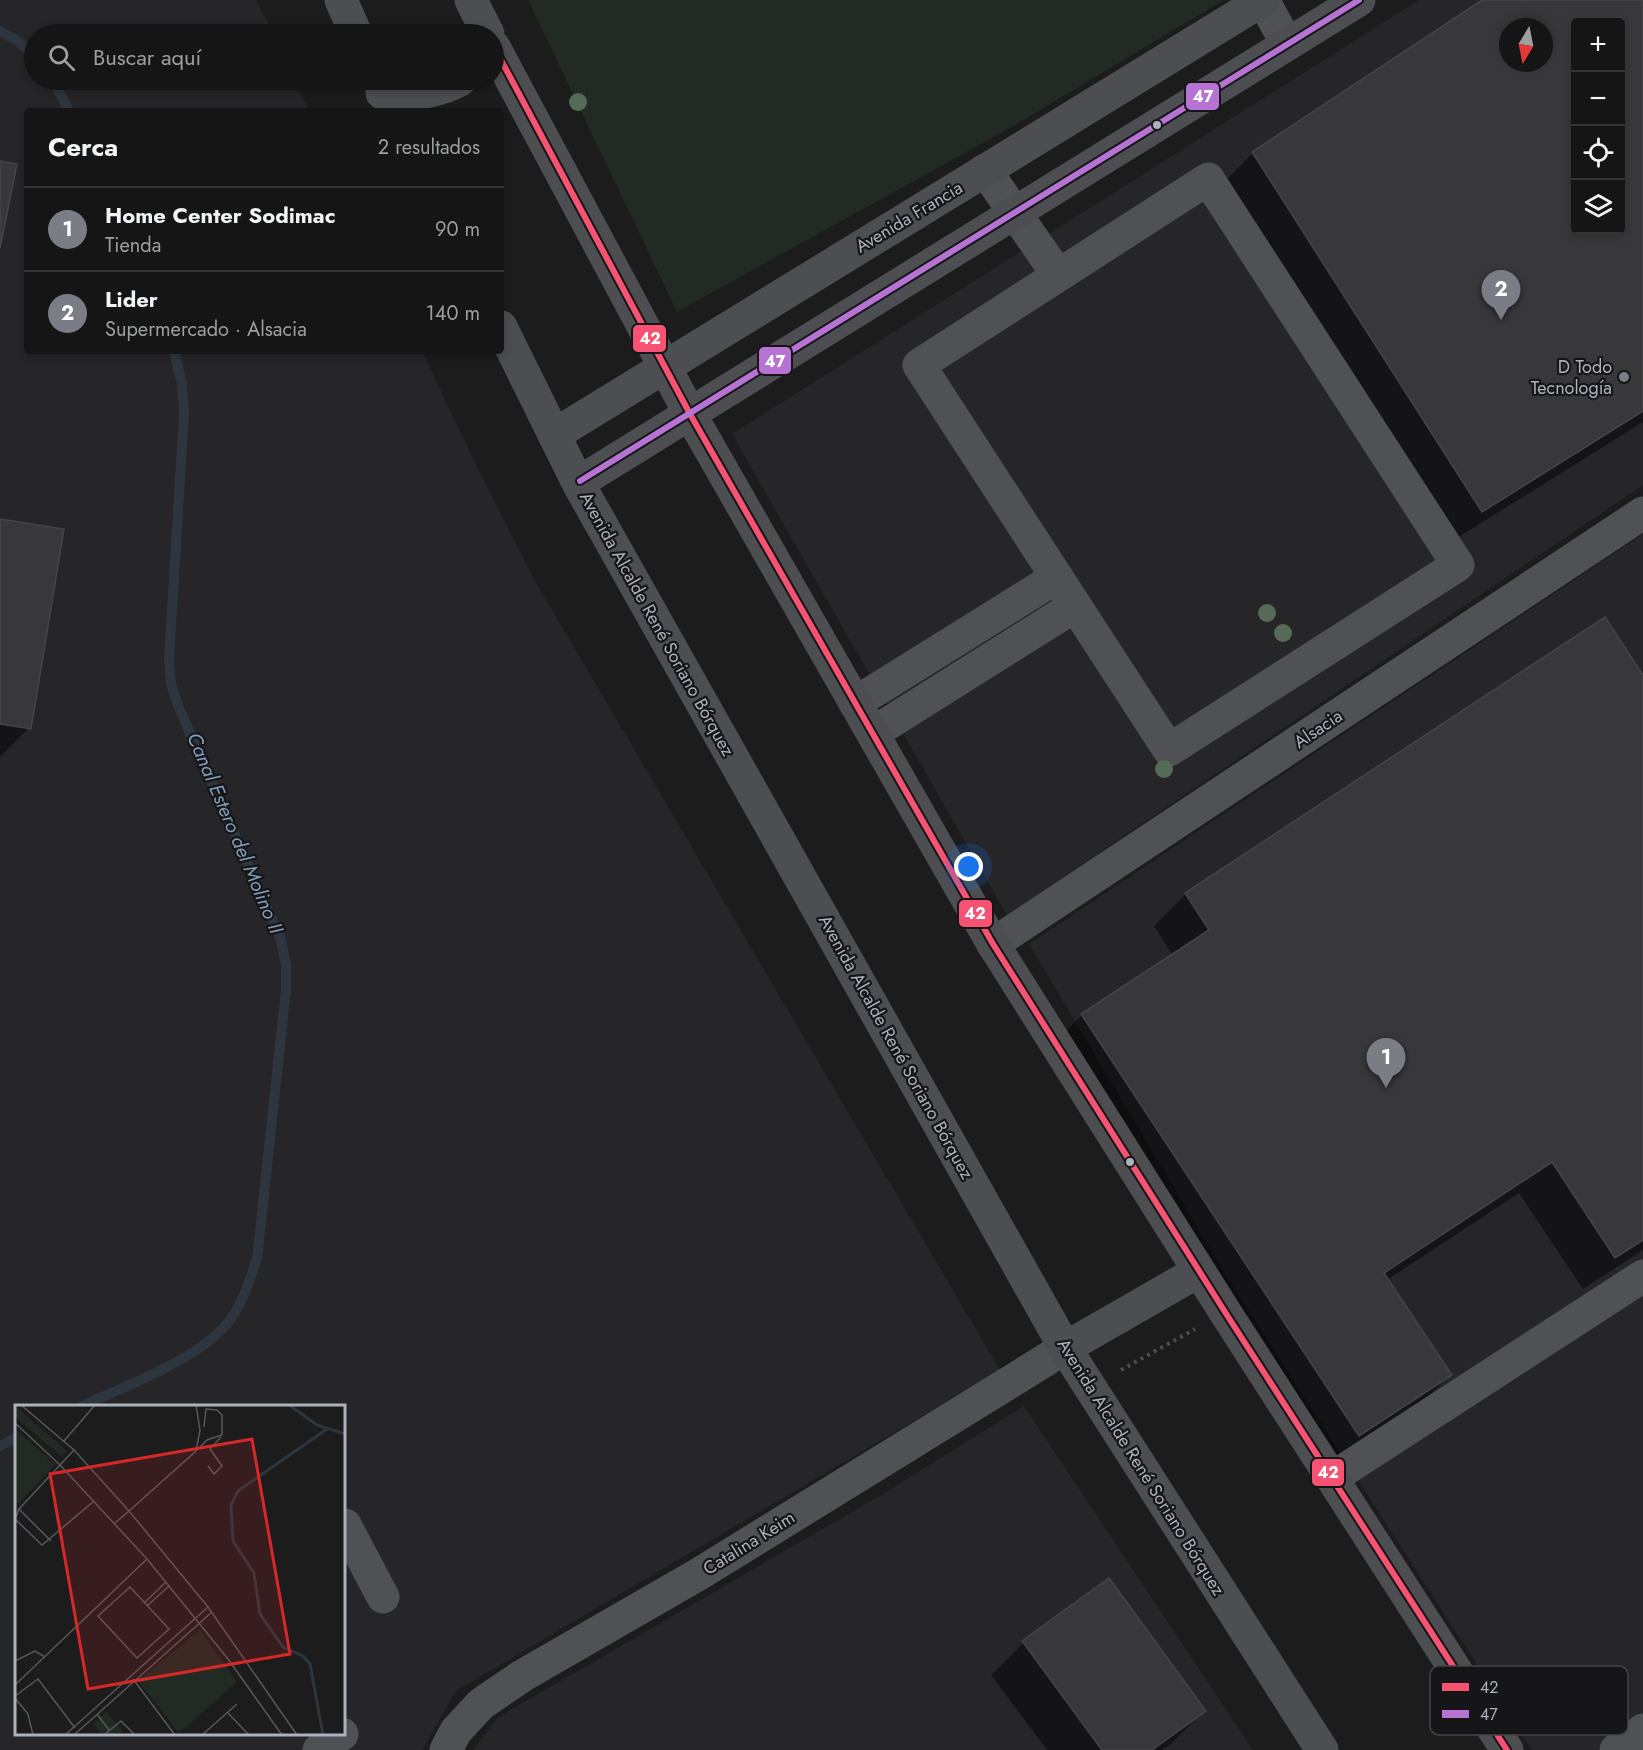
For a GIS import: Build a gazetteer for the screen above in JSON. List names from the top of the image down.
{
  "streets": {
    "main road": ["Avenida Francia", "Avenida Alcalde René Soriano Bórquez"],
    "street": ["Alsacia", "Catalina Keim"]
  },
  "crossings": [
    ["Avenida Francia", "Avenida Alcalde René Soriano Bórquez"],
    ["Avenida Alcalde René Soriano Bórquez", "Catalina Keim"]
  ],
  "water": ["Canal Estero del Molino II"],
  "places": ["D Todo Tecnología"],
  "lines": ["transit line 47", "transit line 42"],
  "legend": ["42", "47"],
  "north": "bottom",
  "page": {
    "map_buttons": ["+", "−"],
    "search": "Buscar aquí",
    "heading": ["Cerca", "2 resultados"],
    "list": [
      {
        "mark": "1",
        "name": "Home Center Sodimac",
        "note": "Tienda",
        "value": "90 m"
      },
      {
        "mark": "2",
        "name": "Lider",
        "note": "Supermercado · Alsacia",
        "value": "140 m"
      }
    ],
    "pins": ["2", "1"]
  }
}
